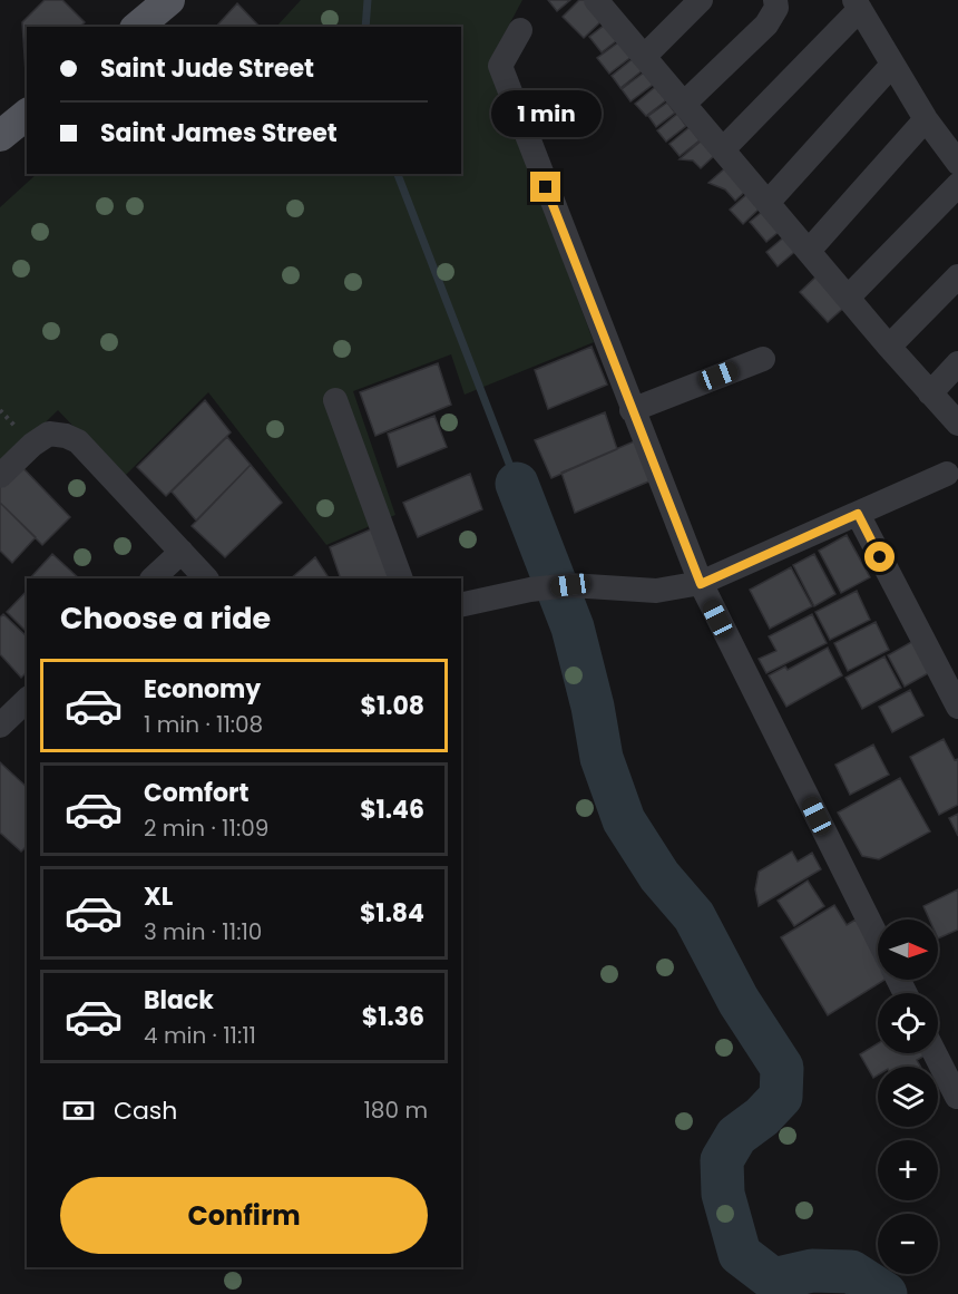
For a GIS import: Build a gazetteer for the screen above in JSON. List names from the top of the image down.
{
  "north": "right",
  "page": {
    "banner": ["Saint Jude Street", "Saint James Street"],
    "bubble": "1 min",
    "heading": "Choose a ride",
    "list": [
      {
        "name": "Economy",
        "note": "1 min · 11:08",
        "value": "$1.08"
      },
      {
        "name": "Comfort",
        "note": "2 min · 11:09",
        "value": "$1.46"
      },
      {
        "name": "XL",
        "note": "3 min · 11:10",
        "value": "$1.84"
      },
      {
        "name": "Black",
        "note": "4 min · 11:11",
        "value": "$1.36"
      }
    ],
    "map_buttons": ["+", "−"],
    "pay": ["Cash", "180 m"],
    "buttons": "Confirm"
  }
}
